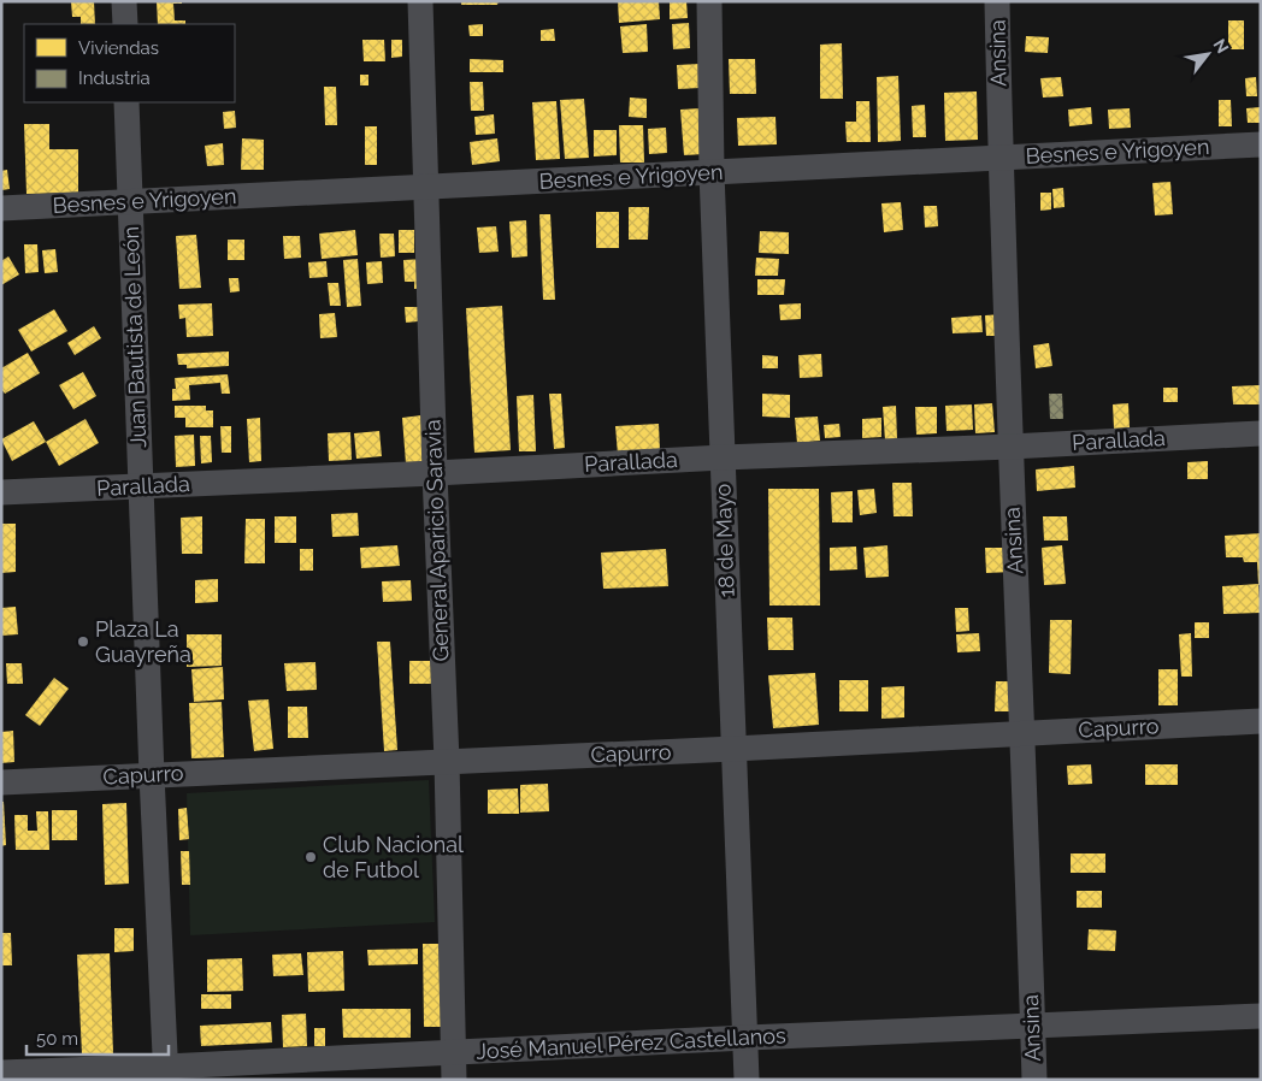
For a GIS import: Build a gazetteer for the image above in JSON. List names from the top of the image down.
{
  "streets": {
    "street": [
      "Ansina",
      "Besnes e Yrigoyen",
      "Juan Bautista de León",
      "Parallada",
      "General Aparicio Saravia",
      "18 de Mayo",
      "Capurro",
      "José Manuel Pérez Castellanos"
    ]
  },
  "crossings": [
    ["Ansina", "Besnes e Yrigoyen"],
    ["Ansina", "Parallada"],
    ["Ansina", "Capurro"],
    ["Ansina", "José Manuel Pérez Castellanos"],
    ["Besnes e Yrigoyen", "Juan Bautista de León"],
    ["Besnes e Yrigoyen", "General Aparicio Saravia"],
    ["Besnes e Yrigoyen", "18 de Mayo"],
    ["Juan Bautista de León", "Parallada"],
    ["Juan Bautista de León", "Capurro"],
    ["Juan Bautista de León", "José Manuel Pérez Castellanos"],
    ["Parallada", "General Aparicio Saravia"],
    ["Parallada", "18 de Mayo"],
    ["General Aparicio Saravia", "Capurro"],
    ["General Aparicio Saravia", "José Manuel Pérez Castellanos"],
    ["18 de Mayo", "Capurro"],
    ["18 de Mayo", "José Manuel Pérez Castellanos"]
  ],
  "places": ["Plaza La Guayreña", "Club Nacional de Futbol"],
  "legend": ["Viviendas", "Industria"],
  "scale_bar": "50 m",
  "north": "top right"
}
